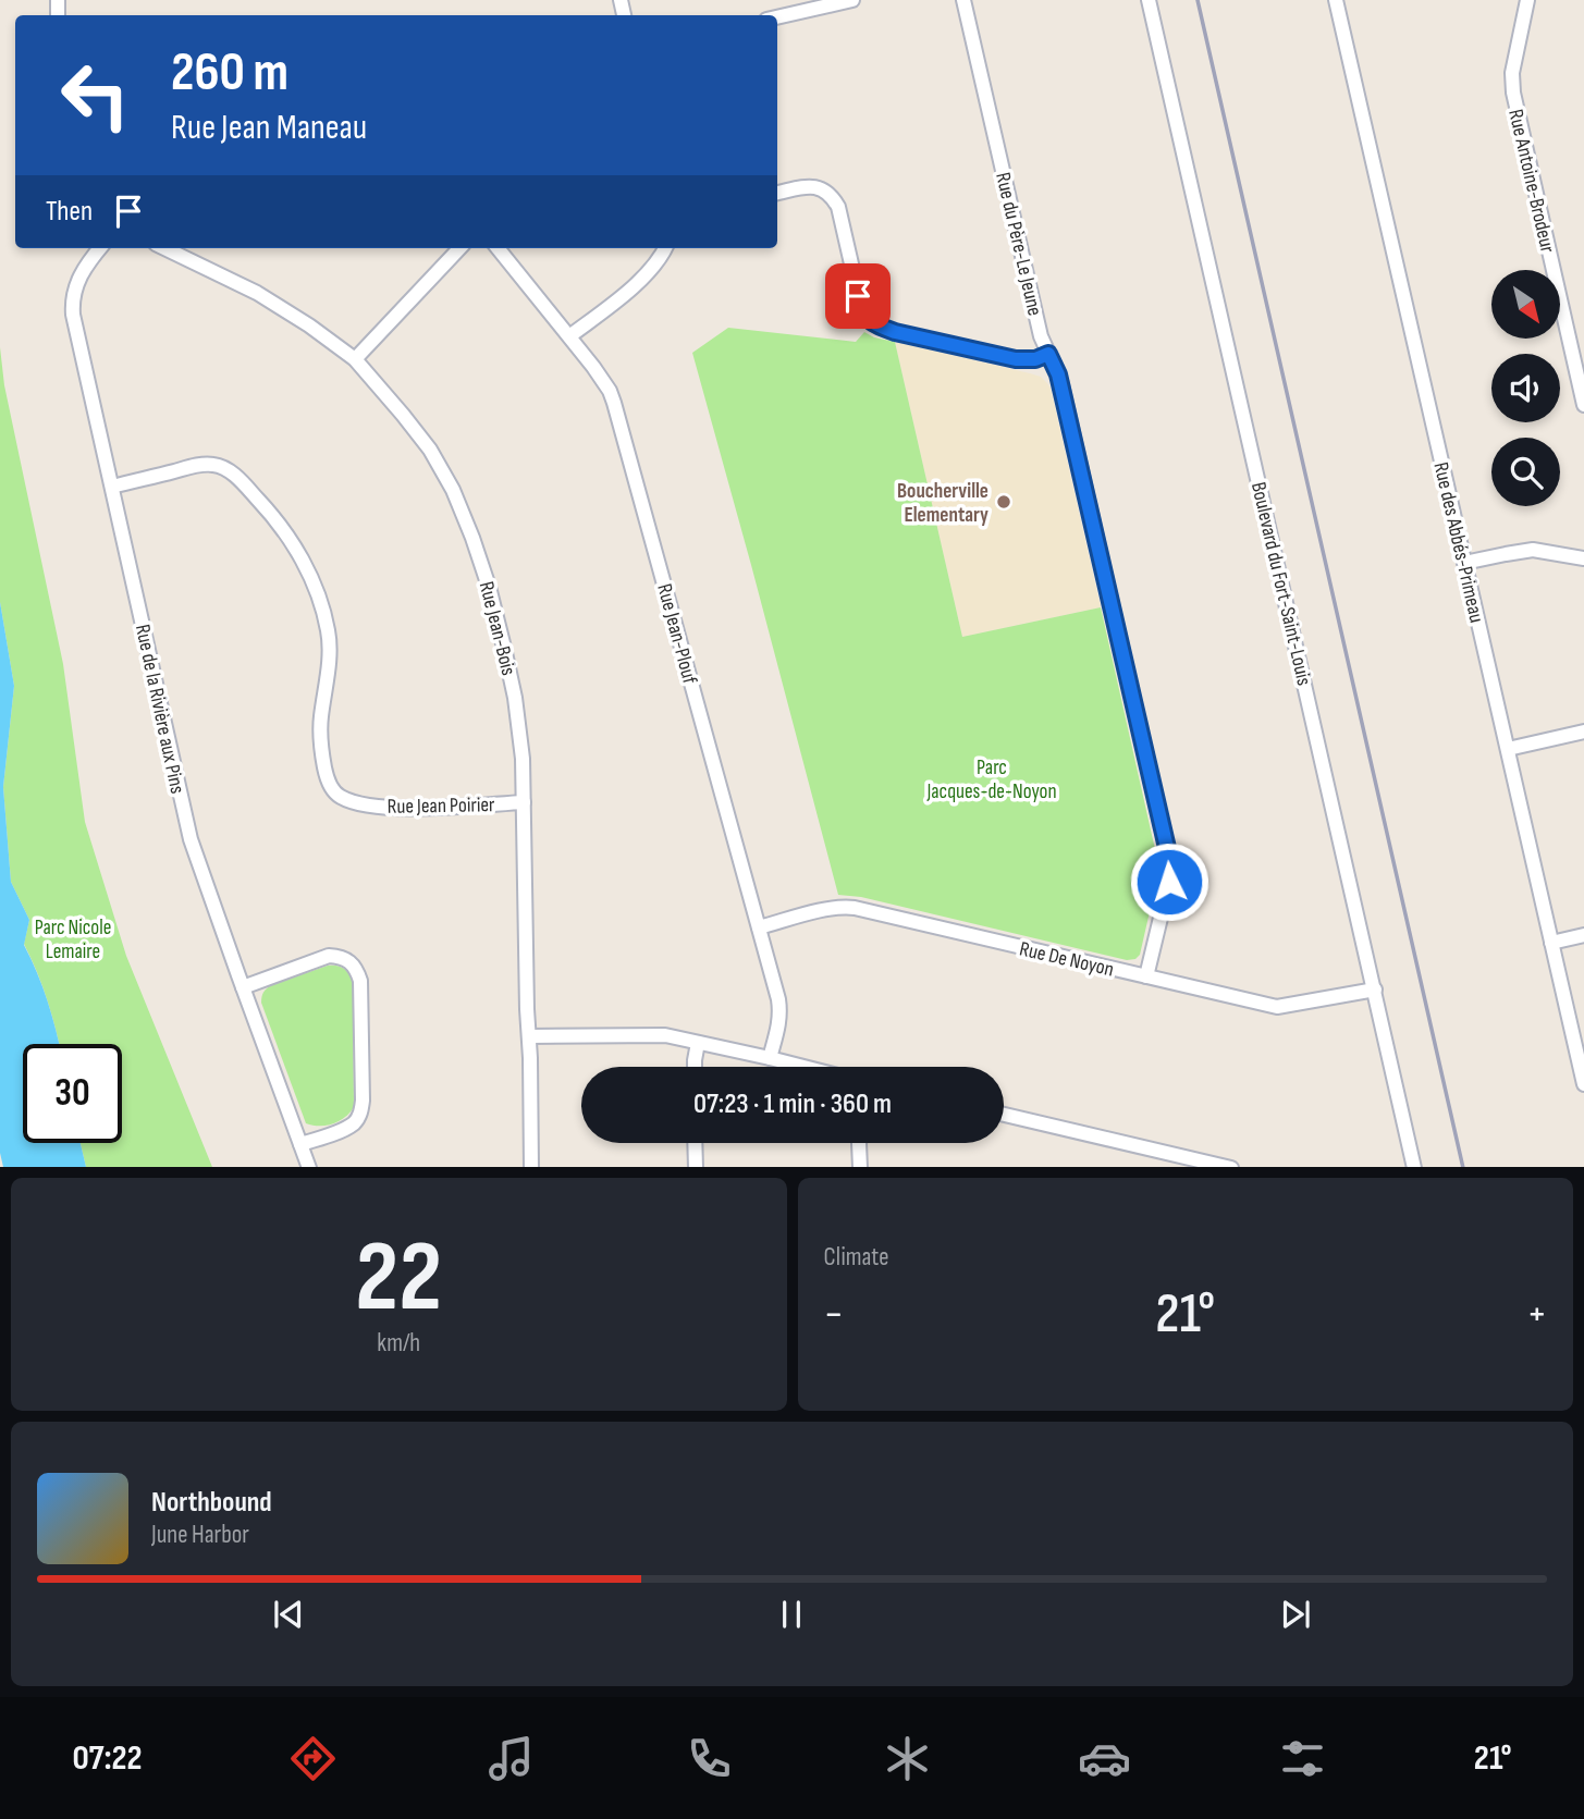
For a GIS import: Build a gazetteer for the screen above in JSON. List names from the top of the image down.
{
  "streets": {
    "street": [
      "Rue Antoine-Brodeur",
      "Rue du Père-Le Jeune",
      "Rue des Abbés-Primeau",
      "Boulevard du Fort-Saint-Louis",
      "Rue Jean-Bois",
      "Rue Jean-Plouf",
      "Rue de la Rivière aux Pins",
      "Rue Jean Poirier",
      "Rue De Noyon"
    ]
  },
  "crossings": [
    ["Rue du Père-Le Jeune", "Rue De Noyon"],
    ["Boulevard du Fort-Saint-Louis", "Rue De Noyon"],
    ["Rue Jean-Bois", "Rue Jean Poirier"],
    ["Rue Jean-Plouf", "Rue De Noyon"],
    ["Rue de la Rivière aux Pins", "Rue Jean Poirier"]
  ],
  "parks": ["Parc Jacques-de-Noyon", "Parc Nicole Lemaire"],
  "places": ["Boucherville Elementary"],
  "north": "bottom right",
  "page": {
    "turn": ["260 m", "Rue Jean Maneau"],
    "then": "Then",
    "limit": "30",
    "trip": "07:23 · 1 min · 360 m",
    "tile": [
      ["22", "km/h"],
      "Climate"
    ],
    "heat": ["−", "21°", "+"],
    "song": ["Northbound", "June Harbor"],
    "tabs": ["07:22", "21°"]
  }
}
